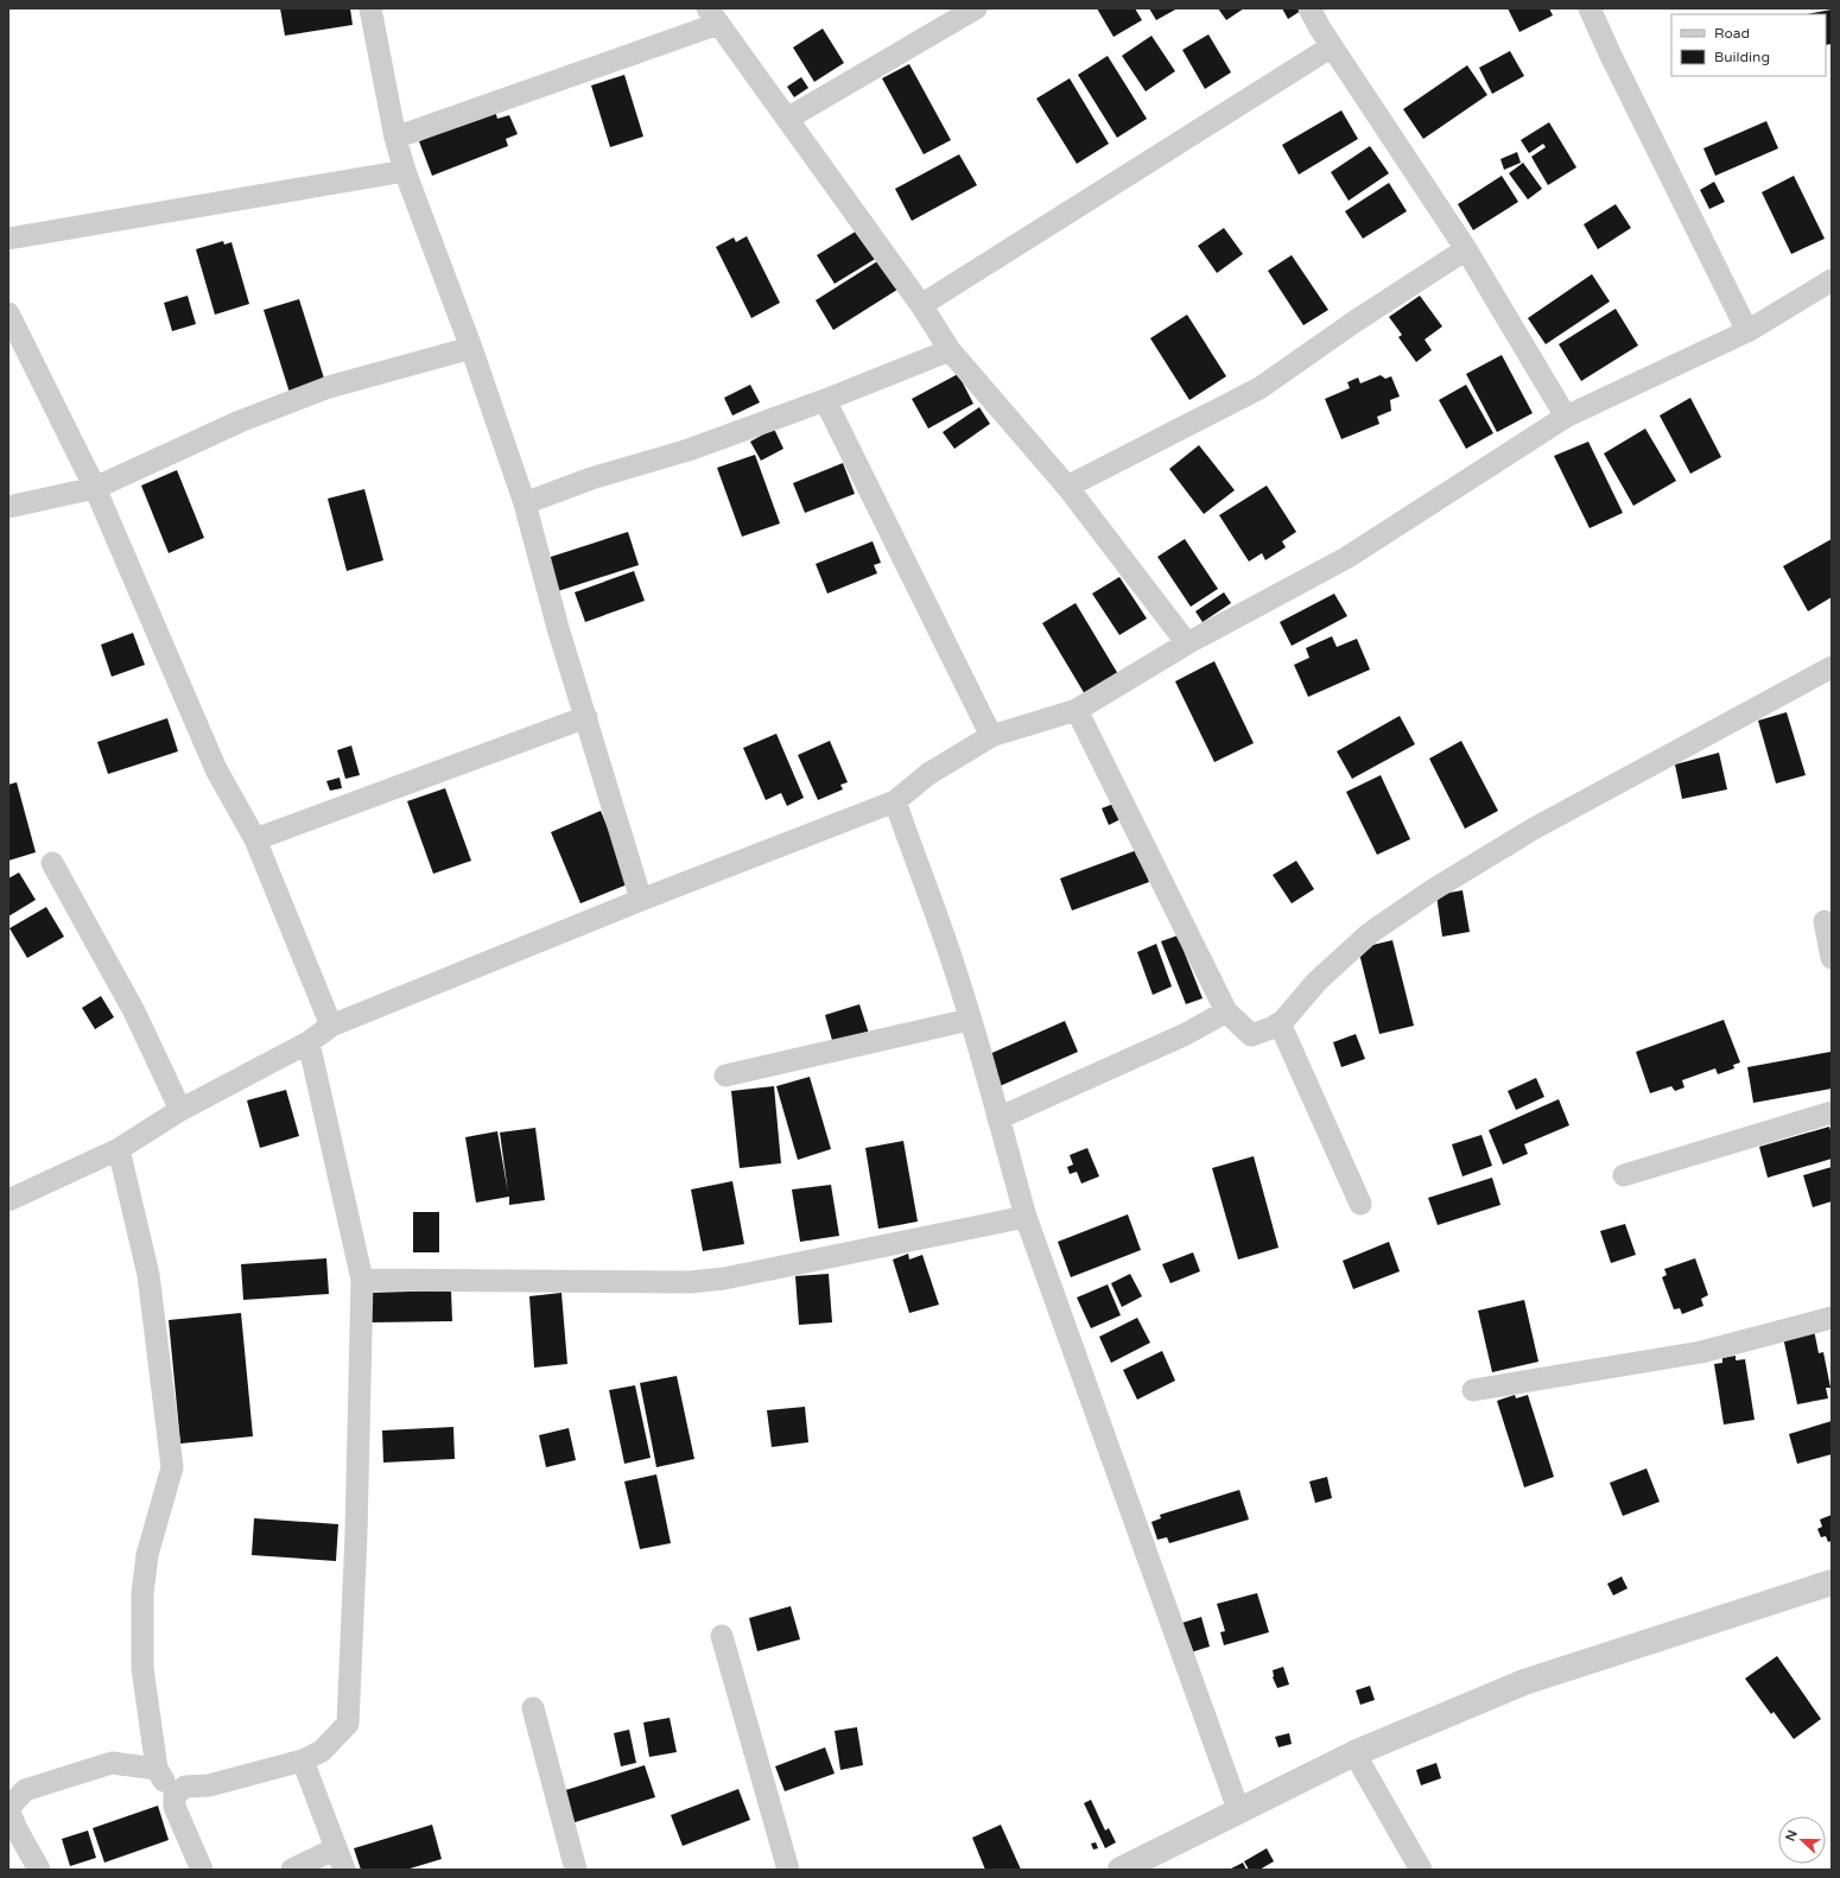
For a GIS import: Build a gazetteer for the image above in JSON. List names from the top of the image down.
{
  "legend": ["Road", "Building"],
  "north": "left"
}
